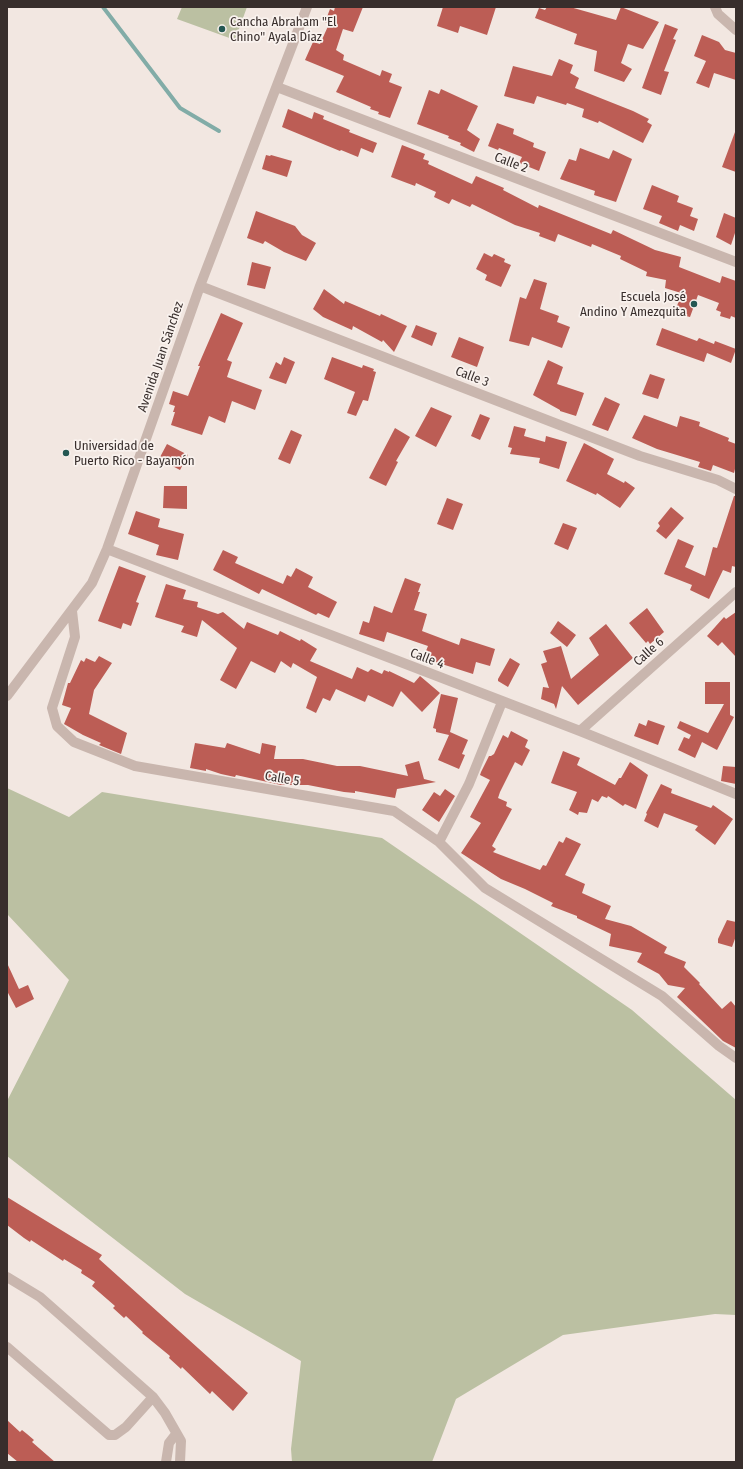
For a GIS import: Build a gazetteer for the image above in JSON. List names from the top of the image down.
{
  "streets": {
    "street": [
      "Calle 2",
      "Avenida Juan Sánchez",
      "Calle 3",
      "Calle 6",
      "Calle 4",
      "Calle 5"
    ]
  },
  "crossings": [
    ["Calle 2", "Avenida Juan Sánchez"],
    ["Avenida Juan Sánchez", "Calle 3"],
    ["Avenida Juan Sánchez", "Calle 4"],
    ["Avenida Juan Sánchez", "Calle 5"],
    ["Calle 6", "Calle 4"]
  ],
  "places": ["Cancha Abraham \"El Chino\" Ayala Díaz", "Escuela José Andino Y Amezquita", "Universidad de Puerto Rico - Bayamón"]
}
